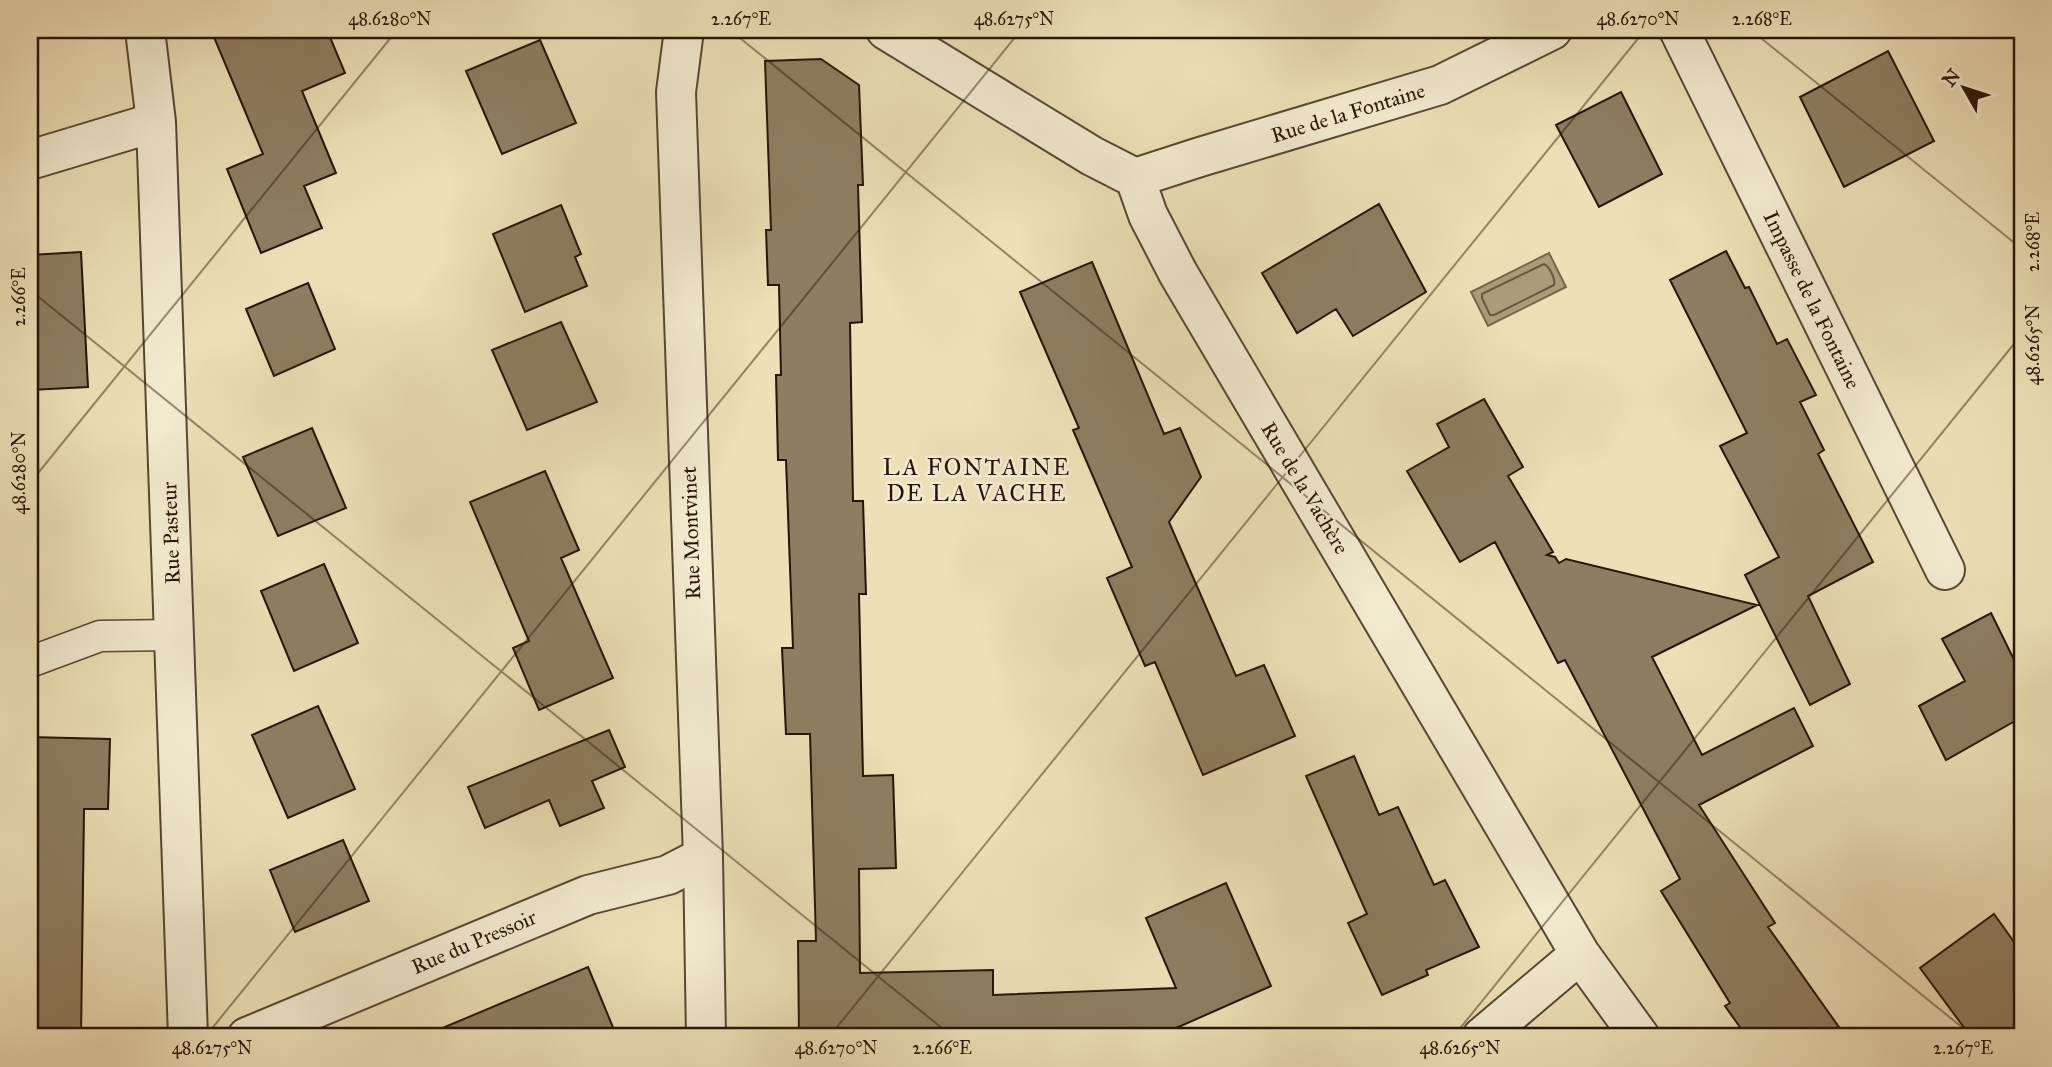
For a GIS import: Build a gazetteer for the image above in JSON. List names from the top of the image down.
{
  "streets": {
    "street": [
      "Rue de la Fontaine",
      "Impasse de la Fontaine",
      "Rue de la Vachère",
      "Rue Pasteur",
      "Rue Montvinet",
      "Rue du Pressoir"
    ]
  },
  "crossings": [
    ["Rue de la Fontaine", "Rue de la Vachère"],
    ["Rue Montvinet", "Rue du Pressoir"]
  ],
  "districts": ["LA FONTAINE DE LA VACHE"],
  "north": "top left",
  "coordinates": [
    "48.6280°N",
    "2.267°E",
    "48.6275°N",
    "48.6270°N",
    "2.268°E",
    "2.266°E",
    "48.6265°N"
  ]
}
